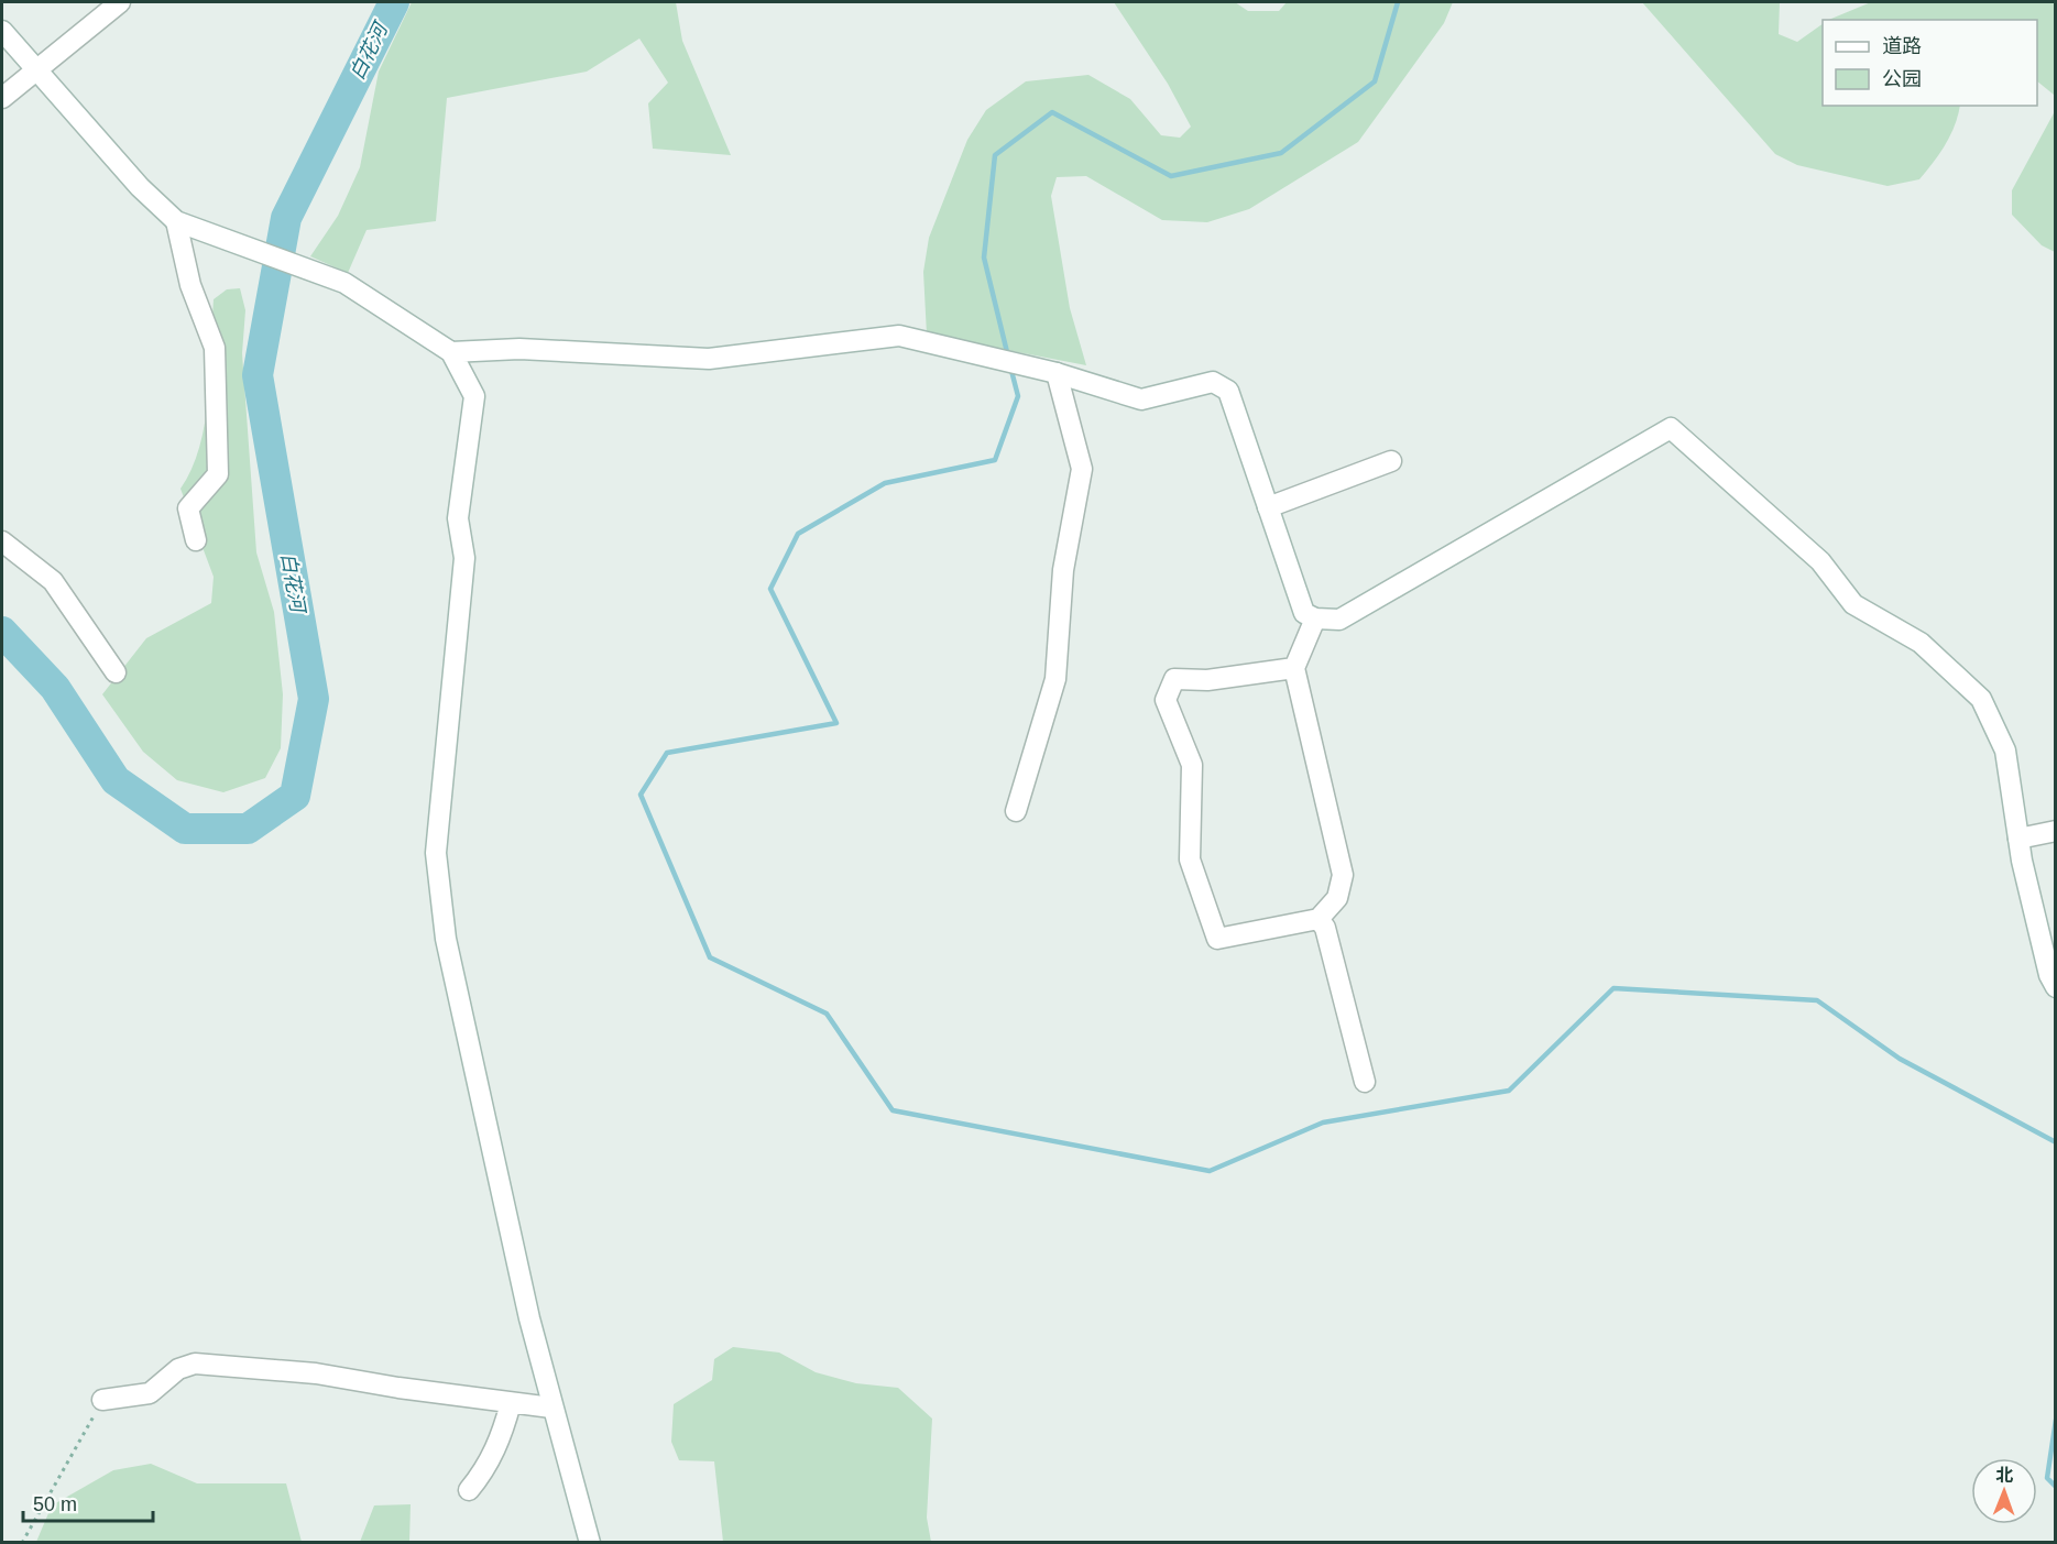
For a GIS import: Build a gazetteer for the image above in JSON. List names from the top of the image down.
{
  "water": ["白花河"],
  "legend": ["道路", "公园"],
  "scale_bar": "50 m",
  "north": "top"
}
